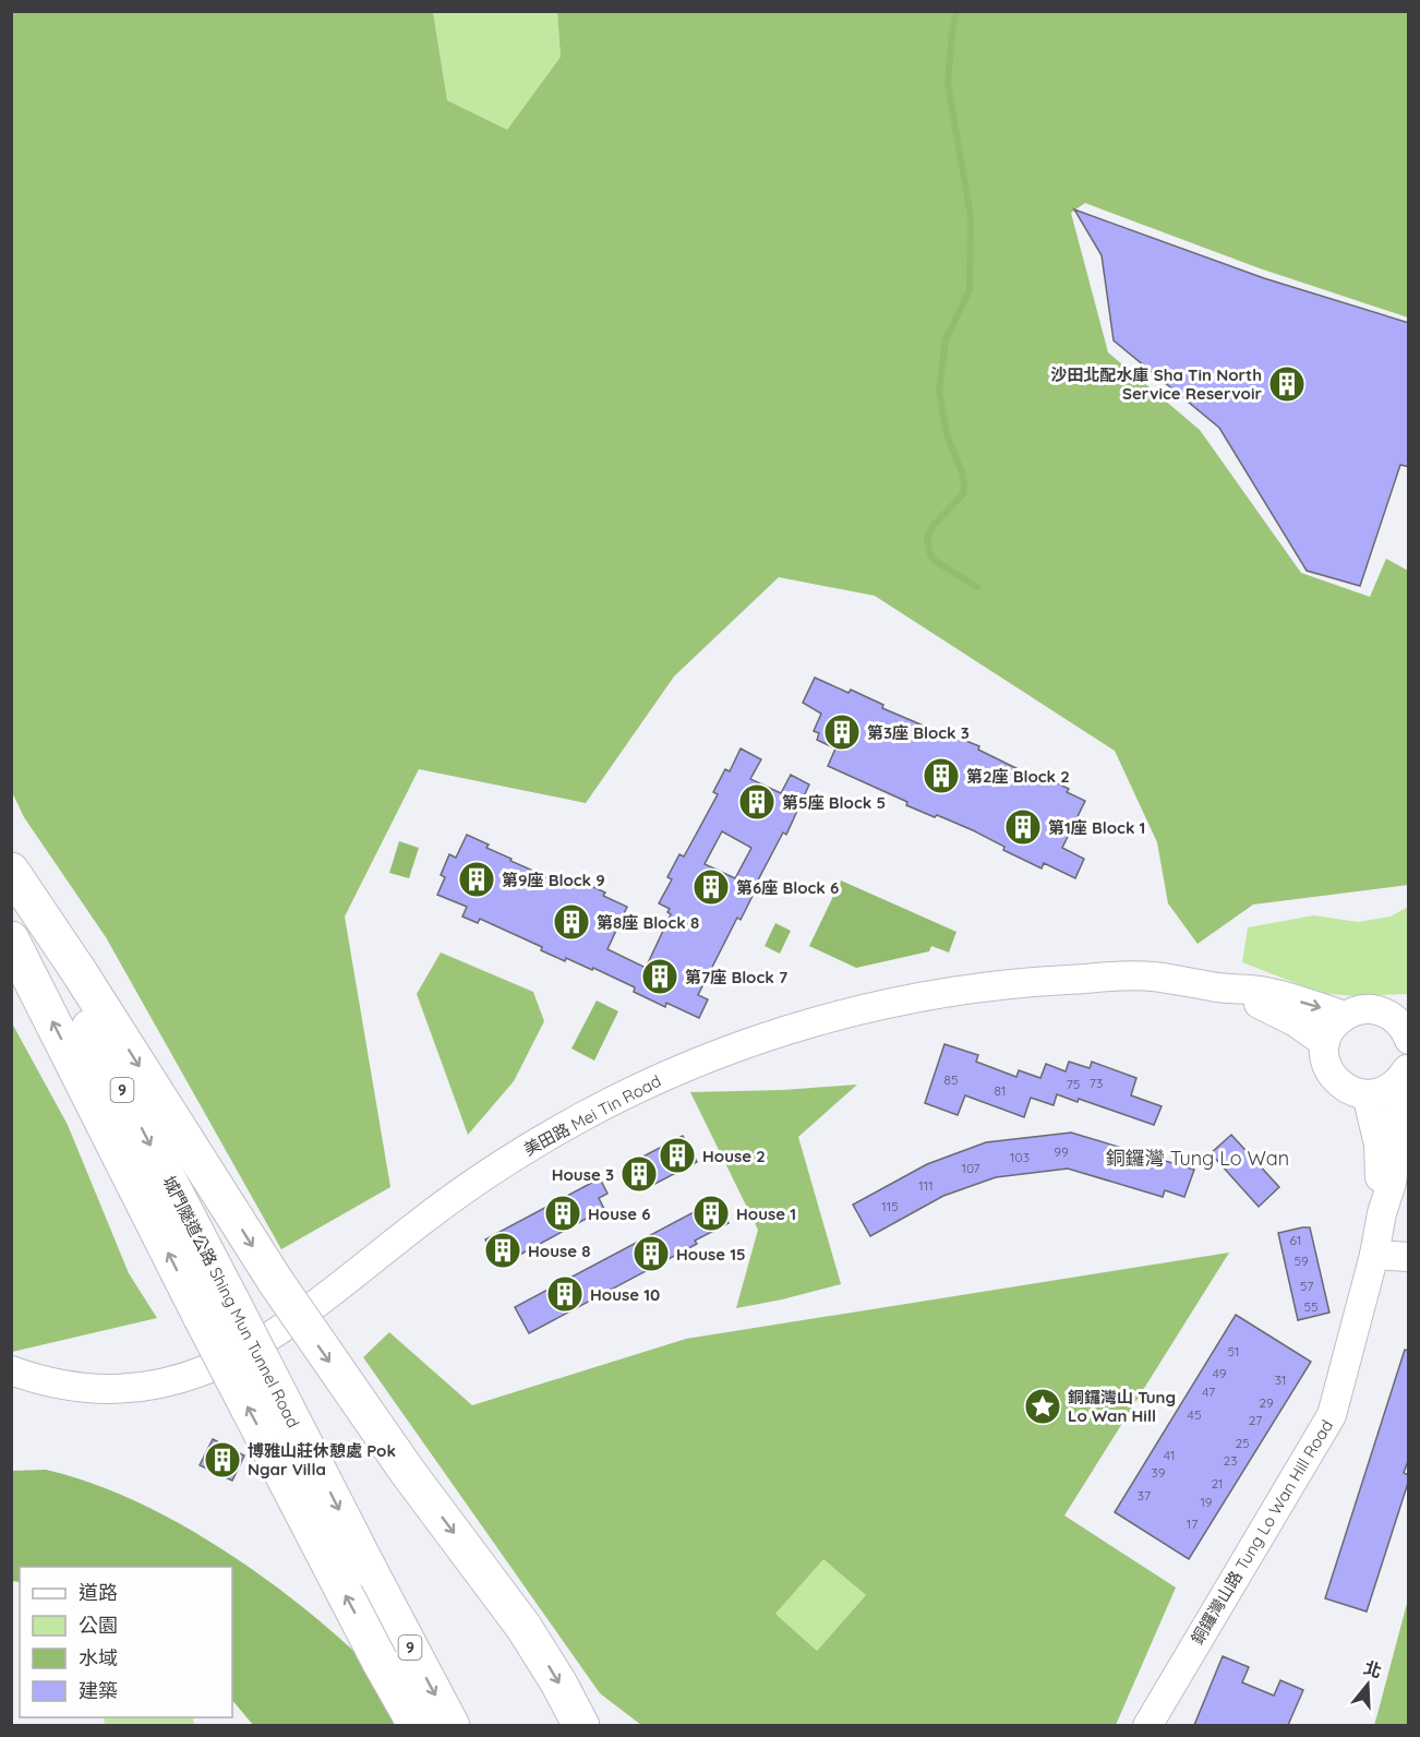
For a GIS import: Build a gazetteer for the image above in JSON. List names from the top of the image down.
{
  "streets": {
    "highway": ["9", "城門隧道公路 Shing Mun Tunnel Road"],
    "street": ["美田路 Mei Tin Road", "銅鑼灣山路 Tung Lo Wan Hill Road"]
  },
  "districts": ["銅鑼灣 Tung Lo Wan"],
  "places": {
    "building": [
      "沙田北配水庫 Sha Tin North Service Reservoir",
      "第3座 Block 3",
      "第2座 Block 2",
      "第5座 Block 5",
      "第1座 Block 1",
      "第9座 Block 9",
      "第6座 Block 6",
      "第8座 Block 8",
      "第7座 Block 7",
      "House 2",
      "House 3",
      "House 6",
      "House 1",
      "House 8",
      "House 15",
      "House 10",
      "博雅山莊休憩處 Pok Ngar Villa"
    ],
    "place": ["銅鑼灣山 Tung Lo Wan Hill"]
  },
  "house_numbers": [
    "85",
    "73",
    "75",
    "81",
    "99",
    "103",
    "107",
    "111",
    "115",
    "61",
    "59",
    "57",
    "55",
    "51",
    "49",
    "31",
    "47",
    "29",
    "45",
    "27",
    "25",
    "41",
    "23",
    "39",
    "21",
    "37",
    "19",
    "17"
  ],
  "legend": [
    "道路",
    "公園",
    "水域",
    "建築"
  ],
  "north": "top"
}
